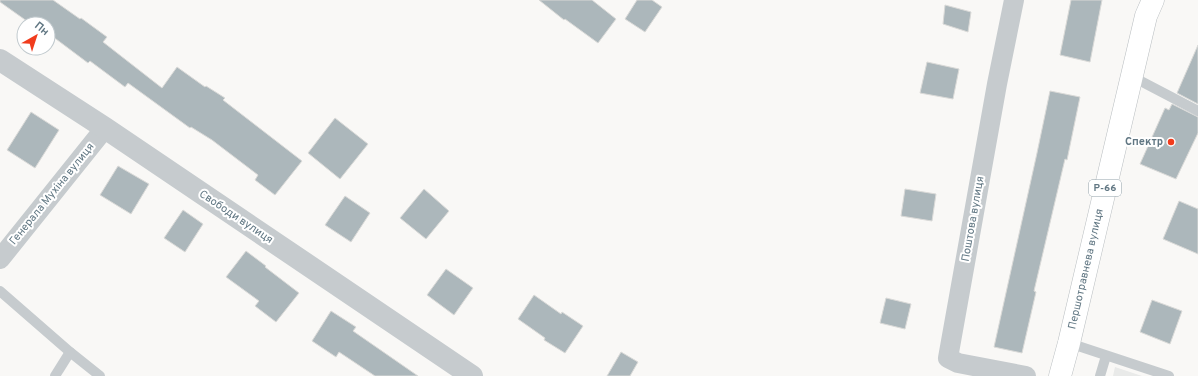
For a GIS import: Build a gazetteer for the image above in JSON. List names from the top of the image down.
{
  "streets": {
    "main road": ["Р-66", "Першотравнева вулиця"],
    "street": ["Генерала Мухіна вулиця", "Свободи вулиця", "Поштова вулиця"]
  },
  "crossings": [
    ["Генерала Мухіна вулиця", "Свободи вулиця"]
  ],
  "places": ["Спектр"],
  "north": "top right"
}
